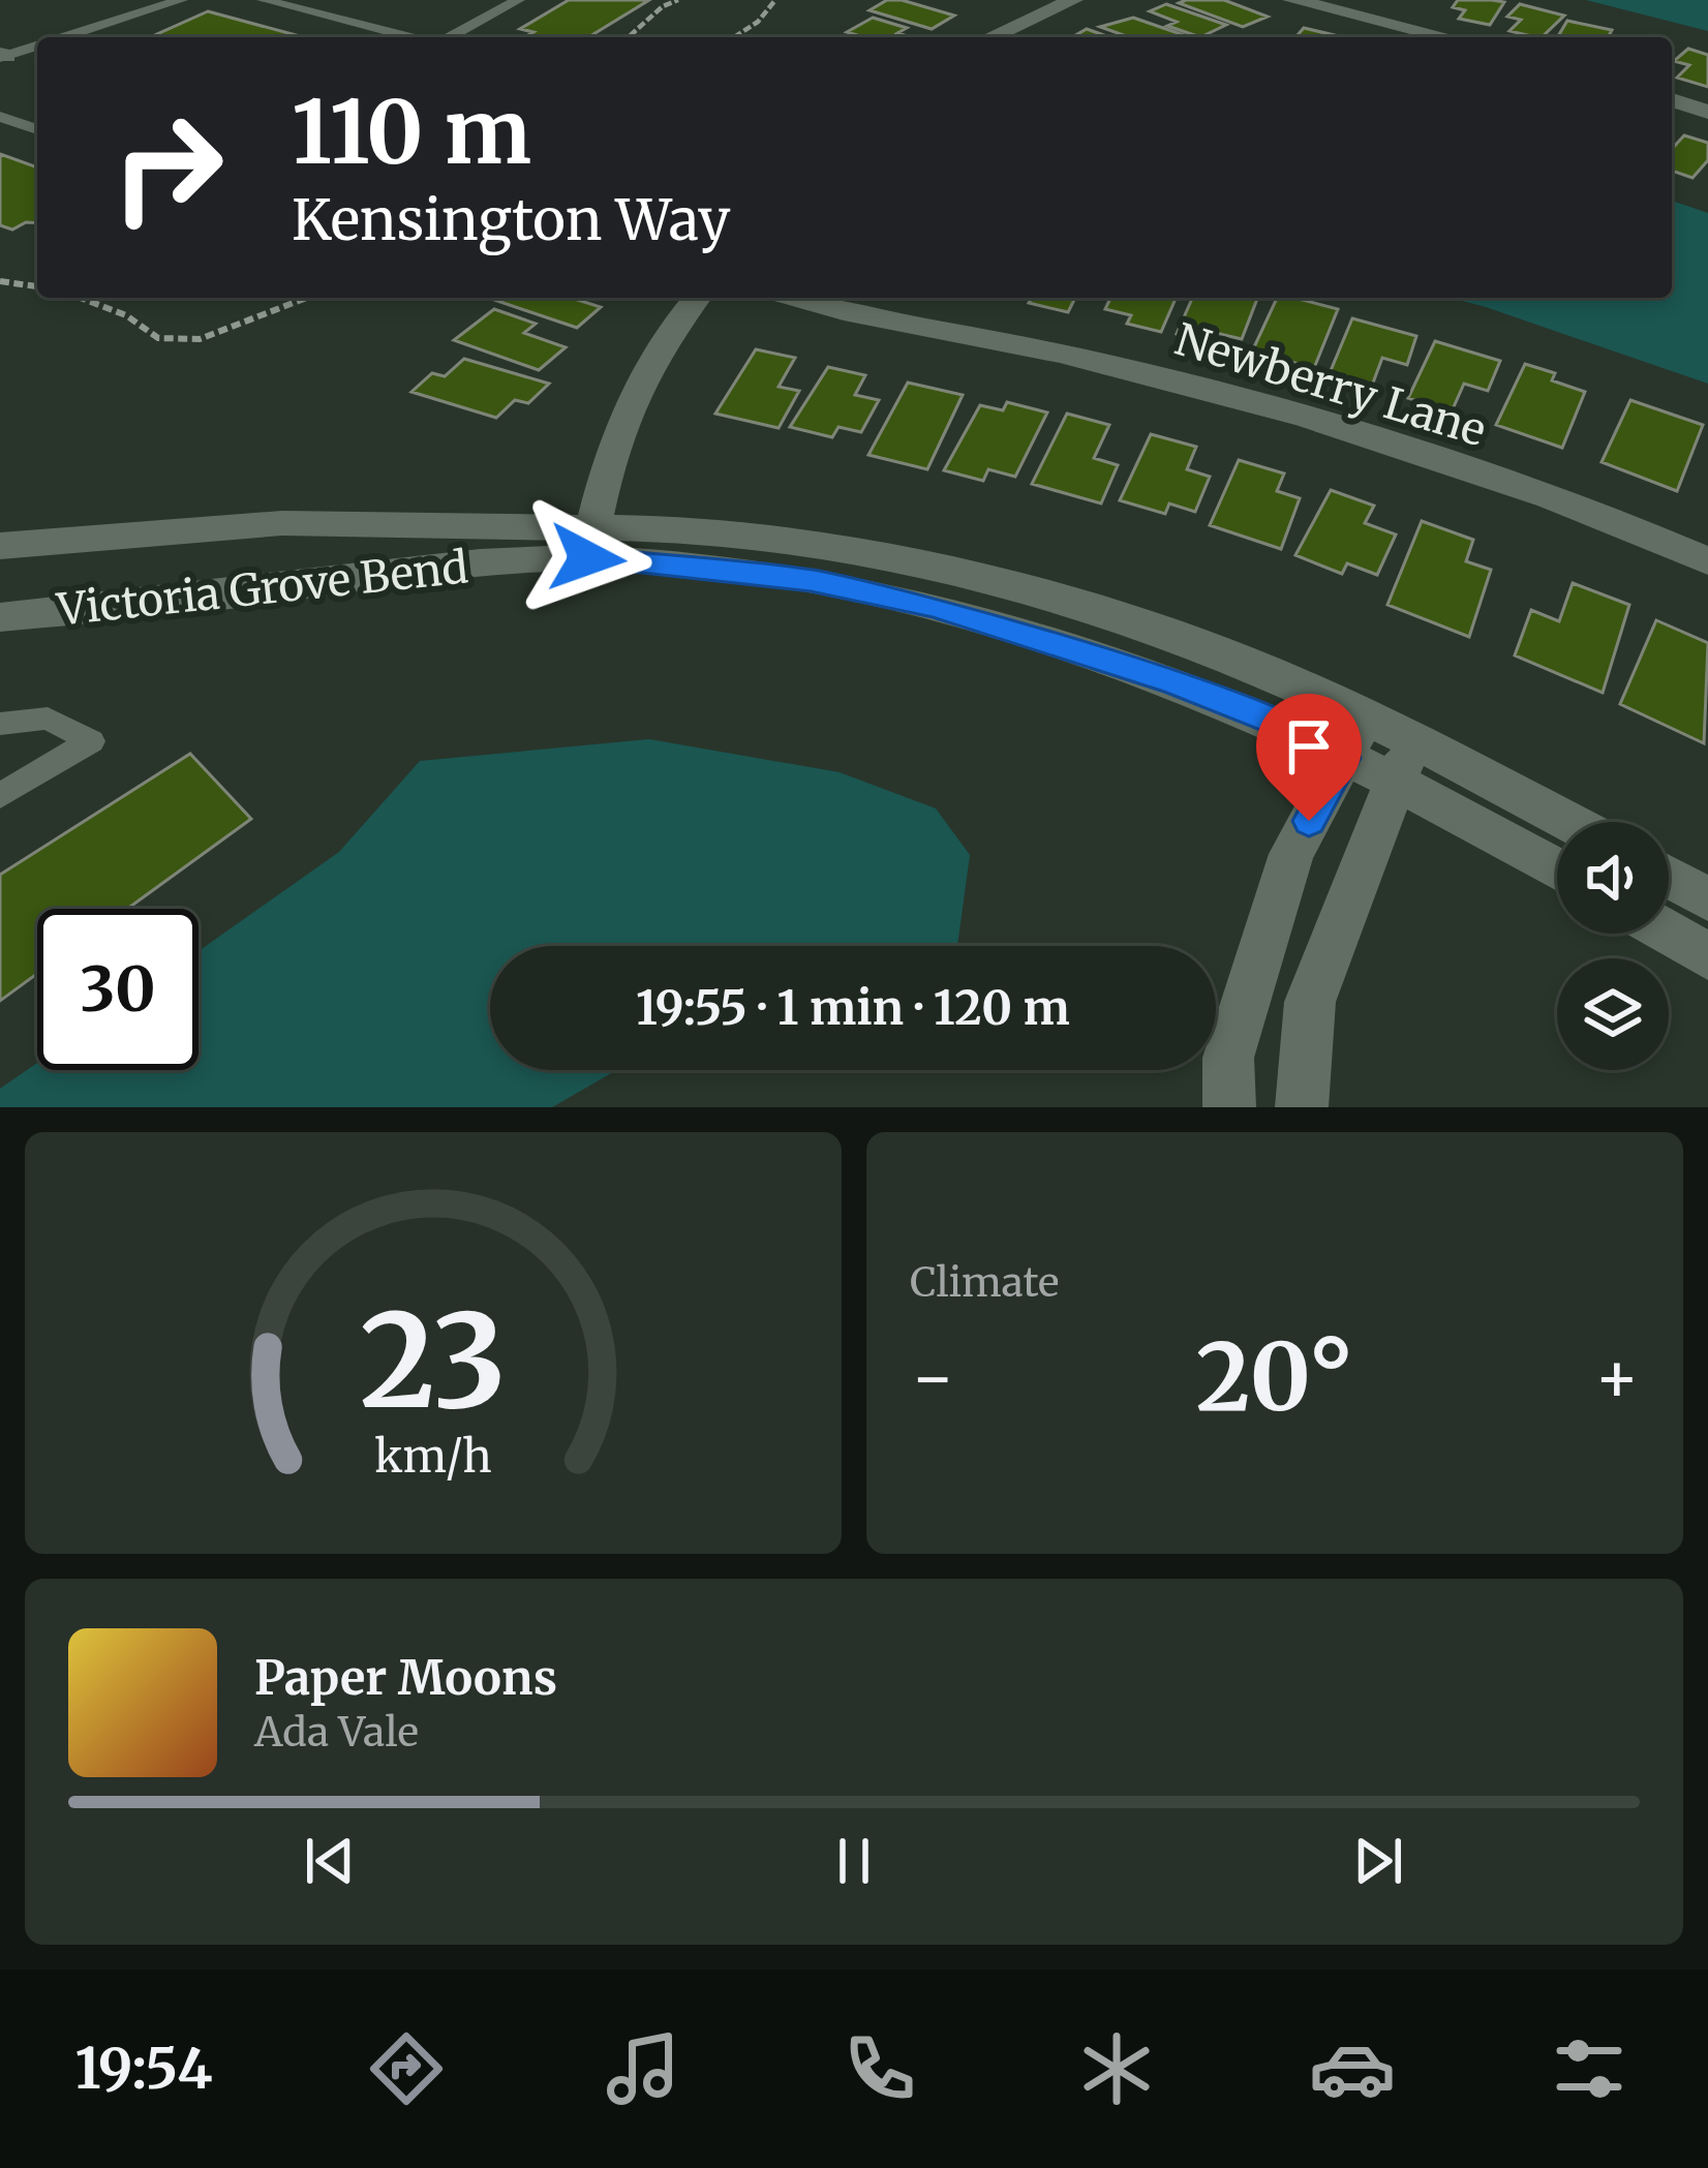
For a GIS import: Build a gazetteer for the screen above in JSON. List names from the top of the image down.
{
  "streets": {
    "street": ["Newberry Lane", "Victoria Grove Bend"]
  },
  "page": {
    "turn": ["110 m", "Kensington Way"],
    "limit": "30",
    "trip": "19:55 · 1 min · 120 m",
    "tile": "Climate",
    "heat": ["−", "20°", "+"],
    "song": ["Paper Moons", "Ada Vale"],
    "tabs": "19:54",
    "gauge": ["23", "km/h"]
  }
}
